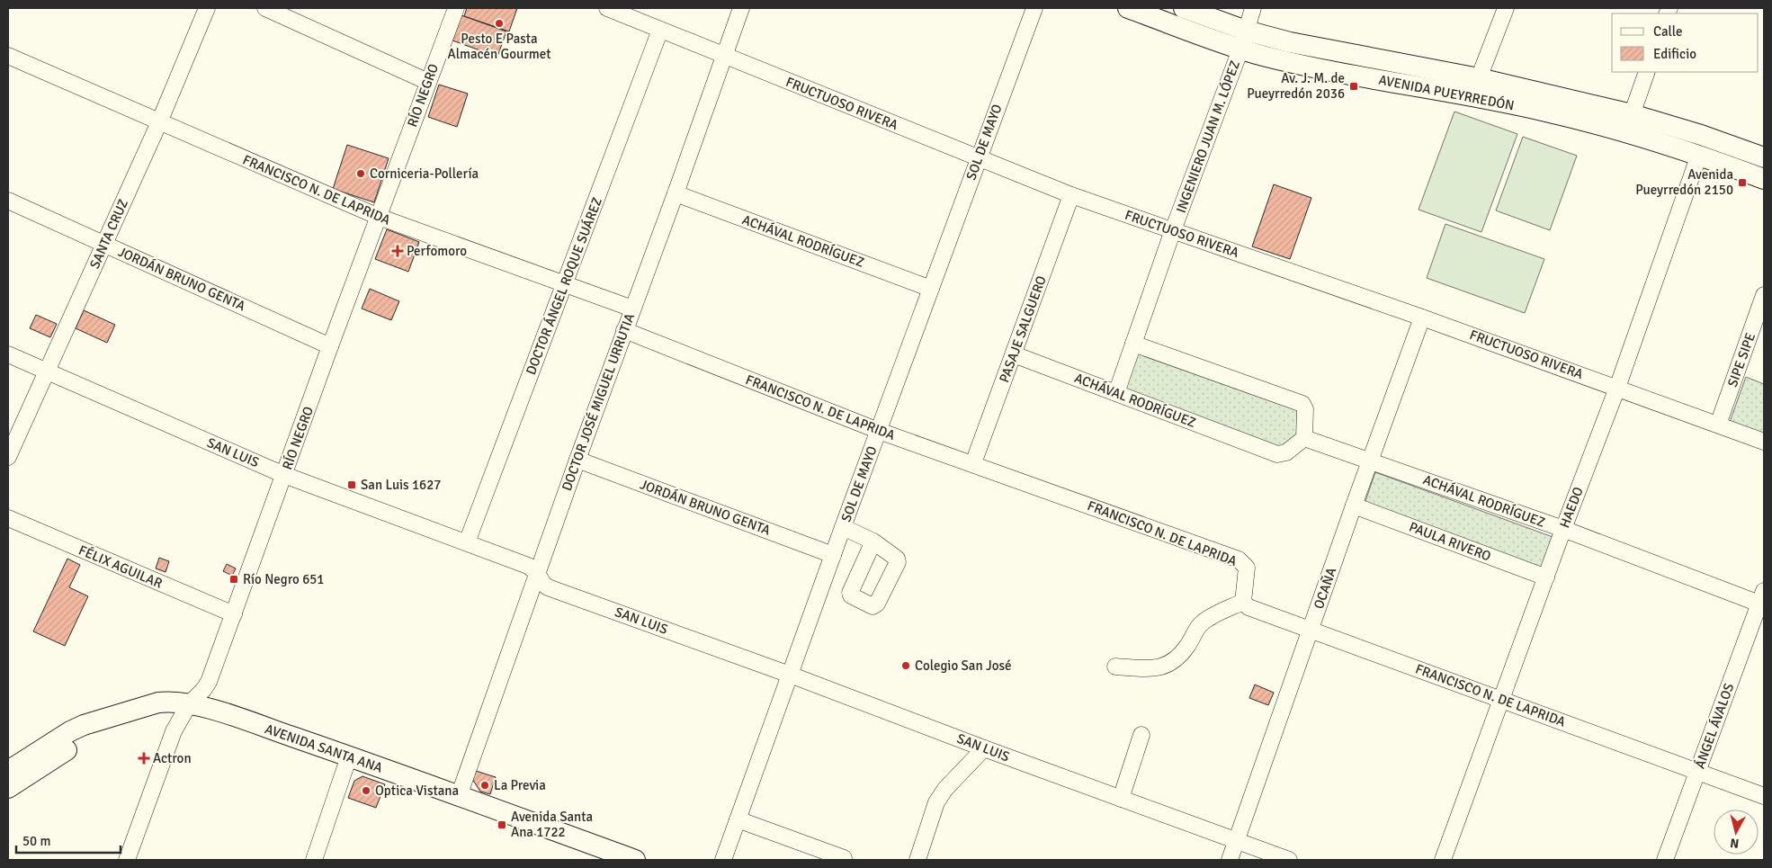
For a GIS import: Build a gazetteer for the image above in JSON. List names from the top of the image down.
{
  "streets": {
    "main road": ["AVENIDA PUEYRREDÓN", "AVENIDA SANTA ANA"],
    "street": [
      "RÍO NEGRO",
      "FRUCTUOSO RIVERA",
      "INGENIERO JUAN M. LÓPEZ",
      "SOL DE MAYO",
      "FRANCISCO N. DE LAPRIDA",
      "SANTA CRUZ",
      "ACHÁVAL RODRÍGUEZ",
      "JORDÁN BRUNO GENTA",
      "DOCTOR ÁNGEL ROQUE SUÁREZ",
      "PASAJE SALGUERO",
      "SIPE SIPE",
      "DOCTOR JOSÉ MIGUEL URRUTIA",
      "SAN LUIS",
      "HAEDO",
      "PAULA RIVERO",
      "FÉLIX AGUILAR",
      "OCAÑA",
      "ÁNGEL ÁVALOS"
    ]
  },
  "crossings": [
    ["AVENIDA PUEYRREDÓN", "INGENIERO JUAN M. LÓPEZ"],
    ["AVENIDA PUEYRREDÓN", "HAEDO"],
    ["RÍO NEGRO", "FRANCISCO N. DE LAPRIDA"],
    ["RÍO NEGRO", "JORDÁN BRUNO GENTA"],
    ["RÍO NEGRO", "SAN LUIS"],
    ["RÍO NEGRO", "FÉLIX AGUILAR"],
    ["RÍO NEGRO", "AVENIDA SANTA ANA"],
    ["FRUCTUOSO RIVERA", "INGENIERO JUAN M. LÓPEZ"],
    ["FRUCTUOSO RIVERA", "SOL DE MAYO"],
    ["FRUCTUOSO RIVERA", "DOCTOR ÁNGEL ROQUE SUÁREZ"],
    ["FRUCTUOSO RIVERA", "PASAJE SALGUERO"],
    ["FRUCTUOSO RIVERA", "SIPE SIPE"],
    ["FRUCTUOSO RIVERA", "DOCTOR JOSÉ MIGUEL URRUTIA"],
    ["FRUCTUOSO RIVERA", "HAEDO"],
    ["FRUCTUOSO RIVERA", "OCAÑA"],
    ["INGENIERO JUAN M. LÓPEZ", "ACHÁVAL RODRÍGUEZ"],
    ["SOL DE MAYO", "FRANCISCO N. DE LAPRIDA"],
    ["SOL DE MAYO", "ACHÁVAL RODRÍGUEZ"],
    ["SOL DE MAYO", "JORDÁN BRUNO GENTA"],
    ["SOL DE MAYO", "SAN LUIS"],
    ["FRANCISCO N. DE LAPRIDA", "SANTA CRUZ"],
    ["FRANCISCO N. DE LAPRIDA", "DOCTOR ÁNGEL ROQUE SUÁREZ"],
    ["FRANCISCO N. DE LAPRIDA", "PASAJE SALGUERO"],
    ["FRANCISCO N. DE LAPRIDA", "DOCTOR JOSÉ MIGUEL URRUTIA"],
    ["FRANCISCO N. DE LAPRIDA", "HAEDO"],
    ["FRANCISCO N. DE LAPRIDA", "OCAÑA"],
    ["FRANCISCO N. DE LAPRIDA", "ÁNGEL ÁVALOS"],
    ["SANTA CRUZ", "JORDÁN BRUNO GENTA"],
    ["SANTA CRUZ", "SAN LUIS"],
    ["ACHÁVAL RODRÍGUEZ", "PASAJE SALGUERO"],
    ["ACHÁVAL RODRÍGUEZ", "DOCTOR JOSÉ MIGUEL URRUTIA"],
    ["ACHÁVAL RODRÍGUEZ", "HAEDO"],
    ["ACHÁVAL RODRÍGUEZ", "OCAÑA"],
    ["ACHÁVAL RODRÍGUEZ", "ÁNGEL ÁVALOS"],
    ["JORDÁN BRUNO GENTA", "DOCTOR JOSÉ MIGUEL URRUTIA"],
    ["DOCTOR ÁNGEL ROQUE SUÁREZ", "SAN LUIS"],
    ["DOCTOR JOSÉ MIGUEL URRUTIA", "SAN LUIS"],
    ["DOCTOR JOSÉ MIGUEL URRUTIA", "AVENIDA SANTA ANA"],
    ["SAN LUIS", "OCAÑA"],
    ["HAEDO", "PAULA RIVERO"],
    ["PAULA RIVERO", "OCAÑA"]
  ],
  "places": {
    "other": [
      "Pesto E Pasta Almacén Gourmet",
      "Corniceria-Pollería",
      "Colegio San José",
      "La Previa",
      "Optica Vistana"
    ],
    "transit": [
      "Av. J. M. de Pueyrredón 2036",
      "Avenida Pueyrredón 2150",
      "San Luis 1627",
      "Río Negro 651",
      "Avenida Santa Ana 1722"
    ],
    "health": ["Perfomoro", "Actron"]
  },
  "legend": ["Calle", "Edificio"],
  "scale_bar": "50 m",
  "north": "bottom"
}
